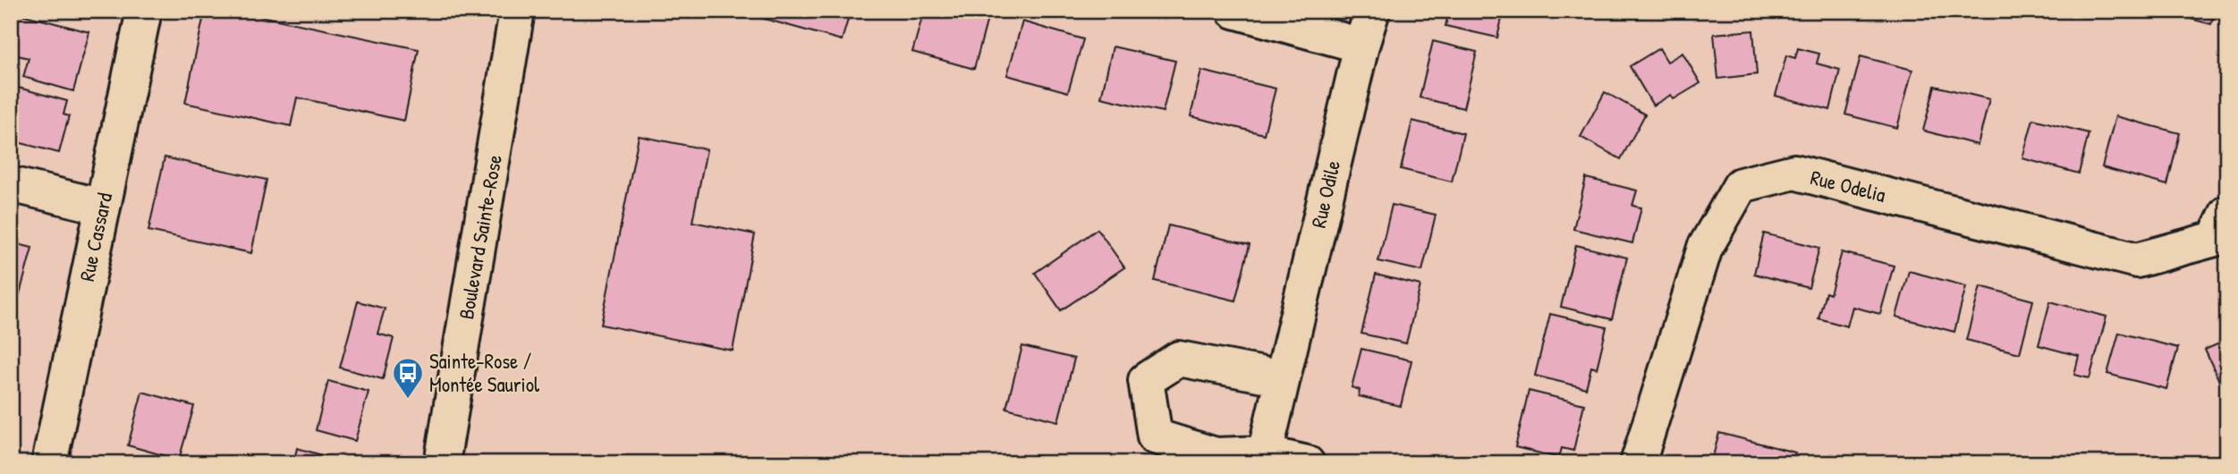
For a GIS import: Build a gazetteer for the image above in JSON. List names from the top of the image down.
{
  "streets": {
    "street": [
      "Rue Odelia",
      "Rue Odile",
      "Rue Cassard",
      "Boulevard Sainte-Rose"
    ]
  },
  "places": {
    "bus stop": ["Sainte-Rose / Montée Sauriol"]
  }
}
